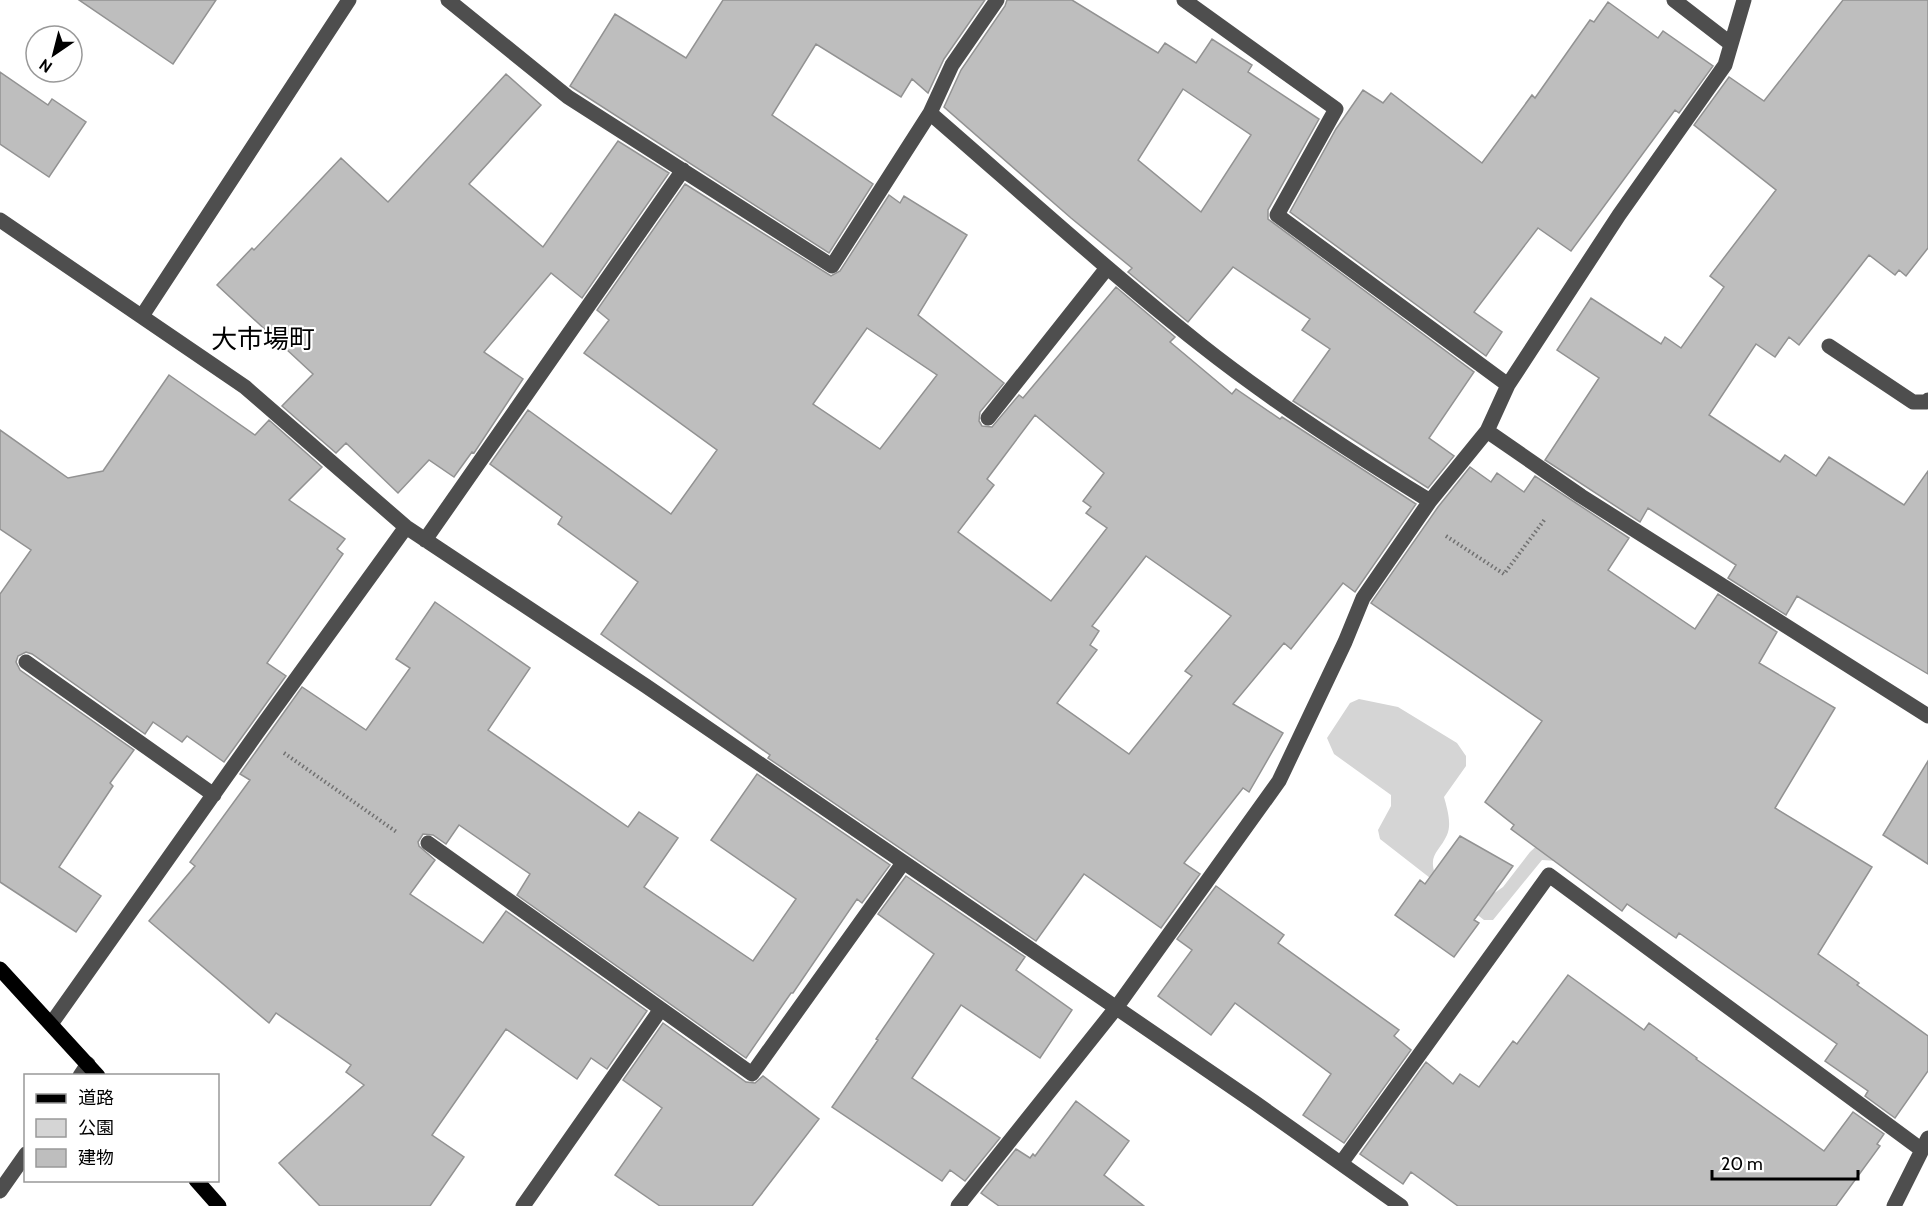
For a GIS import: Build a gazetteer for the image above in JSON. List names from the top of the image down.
{
  "districts": ["大市場町"],
  "legend": ["道路", "公園", "建物"],
  "scale_bar": "20 m",
  "north": "bottom left"
}
